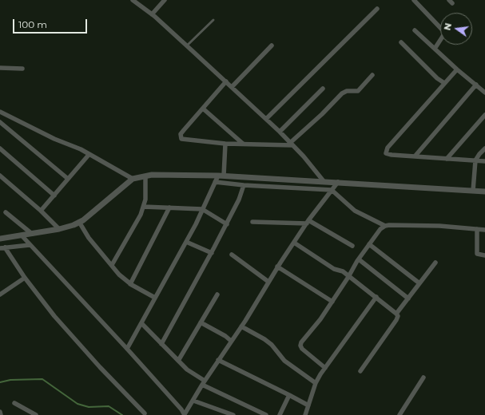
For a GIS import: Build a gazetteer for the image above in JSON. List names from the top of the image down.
{
  "scale_bar": "100 m",
  "north": "left"
}
